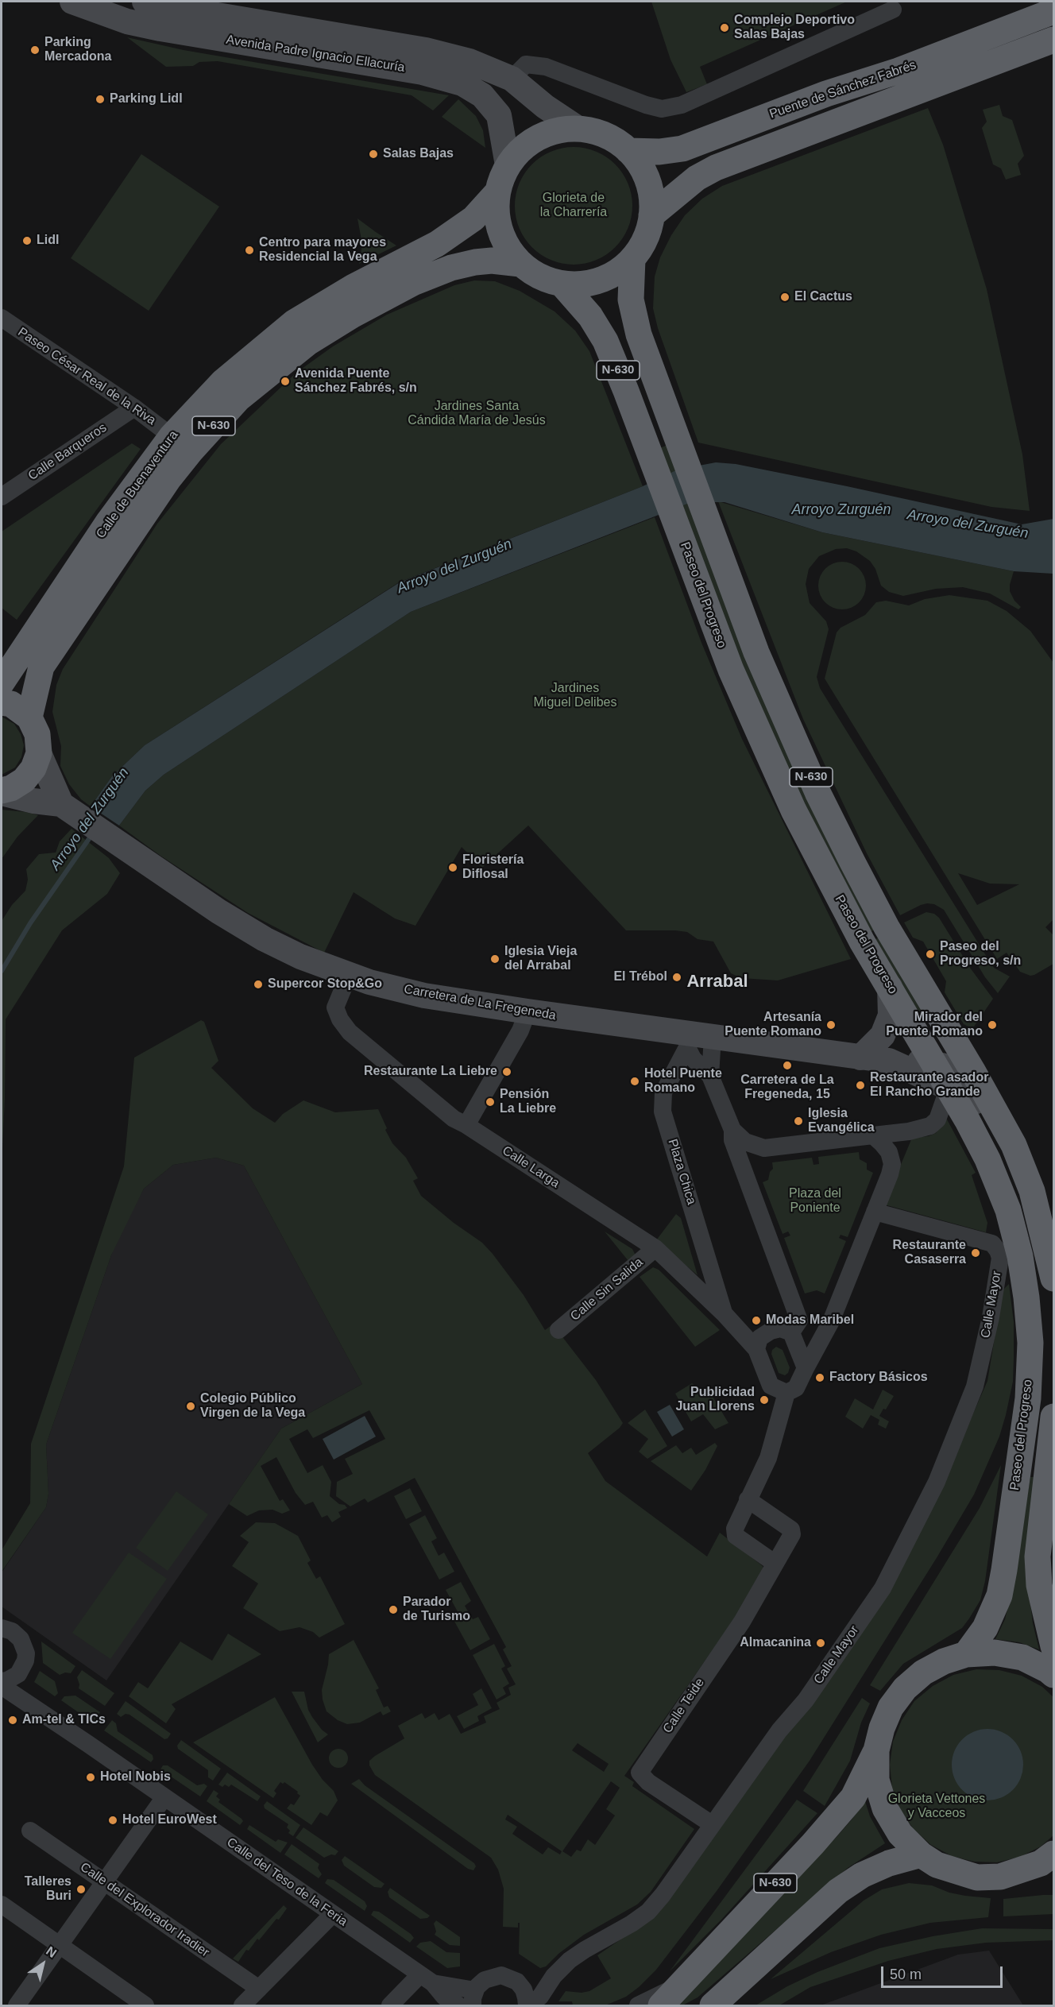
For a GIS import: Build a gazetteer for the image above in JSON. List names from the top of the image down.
{
  "streets": {
    "highway": [
      "Puente de Sánchez Fabrés",
      "N-630",
      "Calle de Buenaventura",
      "Paseo del Progreso"
    ],
    "main road": ["Avenida Padre Ignacio Ellacuría", "Carretera de La Fregeneda"],
    "street": [
      "Paseo César Real de la Riva",
      "Calle Barqueros",
      "Calle Larga",
      "Plaza Chica",
      "Calle Sin Salida",
      "Calle Mayor",
      "Calle Teide",
      "Calle del Teso de la Feria",
      "Calle del Explorador Iradier"
    ]
  },
  "crossings": [
    ["Avenida Padre Ignacio Ellacuría", "Puente de Sánchez Fabrés"],
    ["Avenida Padre Ignacio Ellacuría", "N-630"],
    ["Avenida Padre Ignacio Ellacuría", "Calle de Buenaventura"],
    ["Avenida Padre Ignacio Ellacuría", "Paseo del Progreso"],
    ["Puente de Sánchez Fabrés", "N-630"],
    ["Puente de Sánchez Fabrés", "Calle de Buenaventura"],
    ["Puente de Sánchez Fabrés", "Paseo del Progreso"],
    ["N-630", "Calle de Buenaventura"],
    ["N-630", "Paseo del Progreso"],
    ["Paseo César Real de la Riva", "Calle Barqueros"],
    ["Paseo César Real de la Riva", "Calle de Buenaventura"],
    ["Calle de Buenaventura", "Paseo del Progreso"],
    ["Paseo del Progreso", "Carretera de La Fregeneda"],
    ["Carretera de La Fregeneda", "Calle Larga"],
    ["Carretera de La Fregeneda", "Plaza Chica"],
    ["Calle Larga", "Plaza Chica"],
    ["Calle Larga", "Calle Sin Salida"],
    ["Calle Mayor", "Calle Teide"]
  ],
  "districts": ["Arrabal"],
  "water": ["Arroyo Zurguén", "Arroyo del Zurguén"],
  "parks": [
    "Glorieta de la Charrería",
    "Jardines Santa Cándida María de Jesús",
    "Jardines Miguel Delibes",
    "Plaza del Poniente",
    "Glorieta Vettones y Vacceos"
  ],
  "places": [
    "Complejo Deportivo Salas Bajas",
    "Parking Mercadona",
    "Parking Lidl",
    "Salas Bajas",
    "Lidl",
    "Centro para mayores Residencial la Vega",
    "El Cactus",
    "Avenida Puente Sánchez Fabrés, s/n",
    "Floristería Diflosal",
    "Paseo del Progreso, s/n",
    "Iglesia Vieja del Arrabal",
    "El Trébol",
    "Supercor Stop&Go",
    "Artesanía Puente Romano",
    "Mirador del Puente Romano",
    "Carretera de La Fregeneda, 15",
    "Restaurante La Liebre",
    "Hotel Puente Romano",
    "Restaurante asador El Rancho Grande",
    "Pensión La Liebre",
    "Iglesia Evangélica",
    "Restaurante Casaserra",
    "Modas Maribel",
    "Factory Básicos",
    "Publicidad Juan Llorens",
    "Colegio Público Virgen de la Vega",
    "Parador de Turismo",
    "Almacanina",
    "Am-tel & TICs",
    "Hotel Nobis",
    "Hotel EuroWest",
    "Talleres Buri"
  ],
  "scale_bar": "50 m",
  "north": "top right"
}
